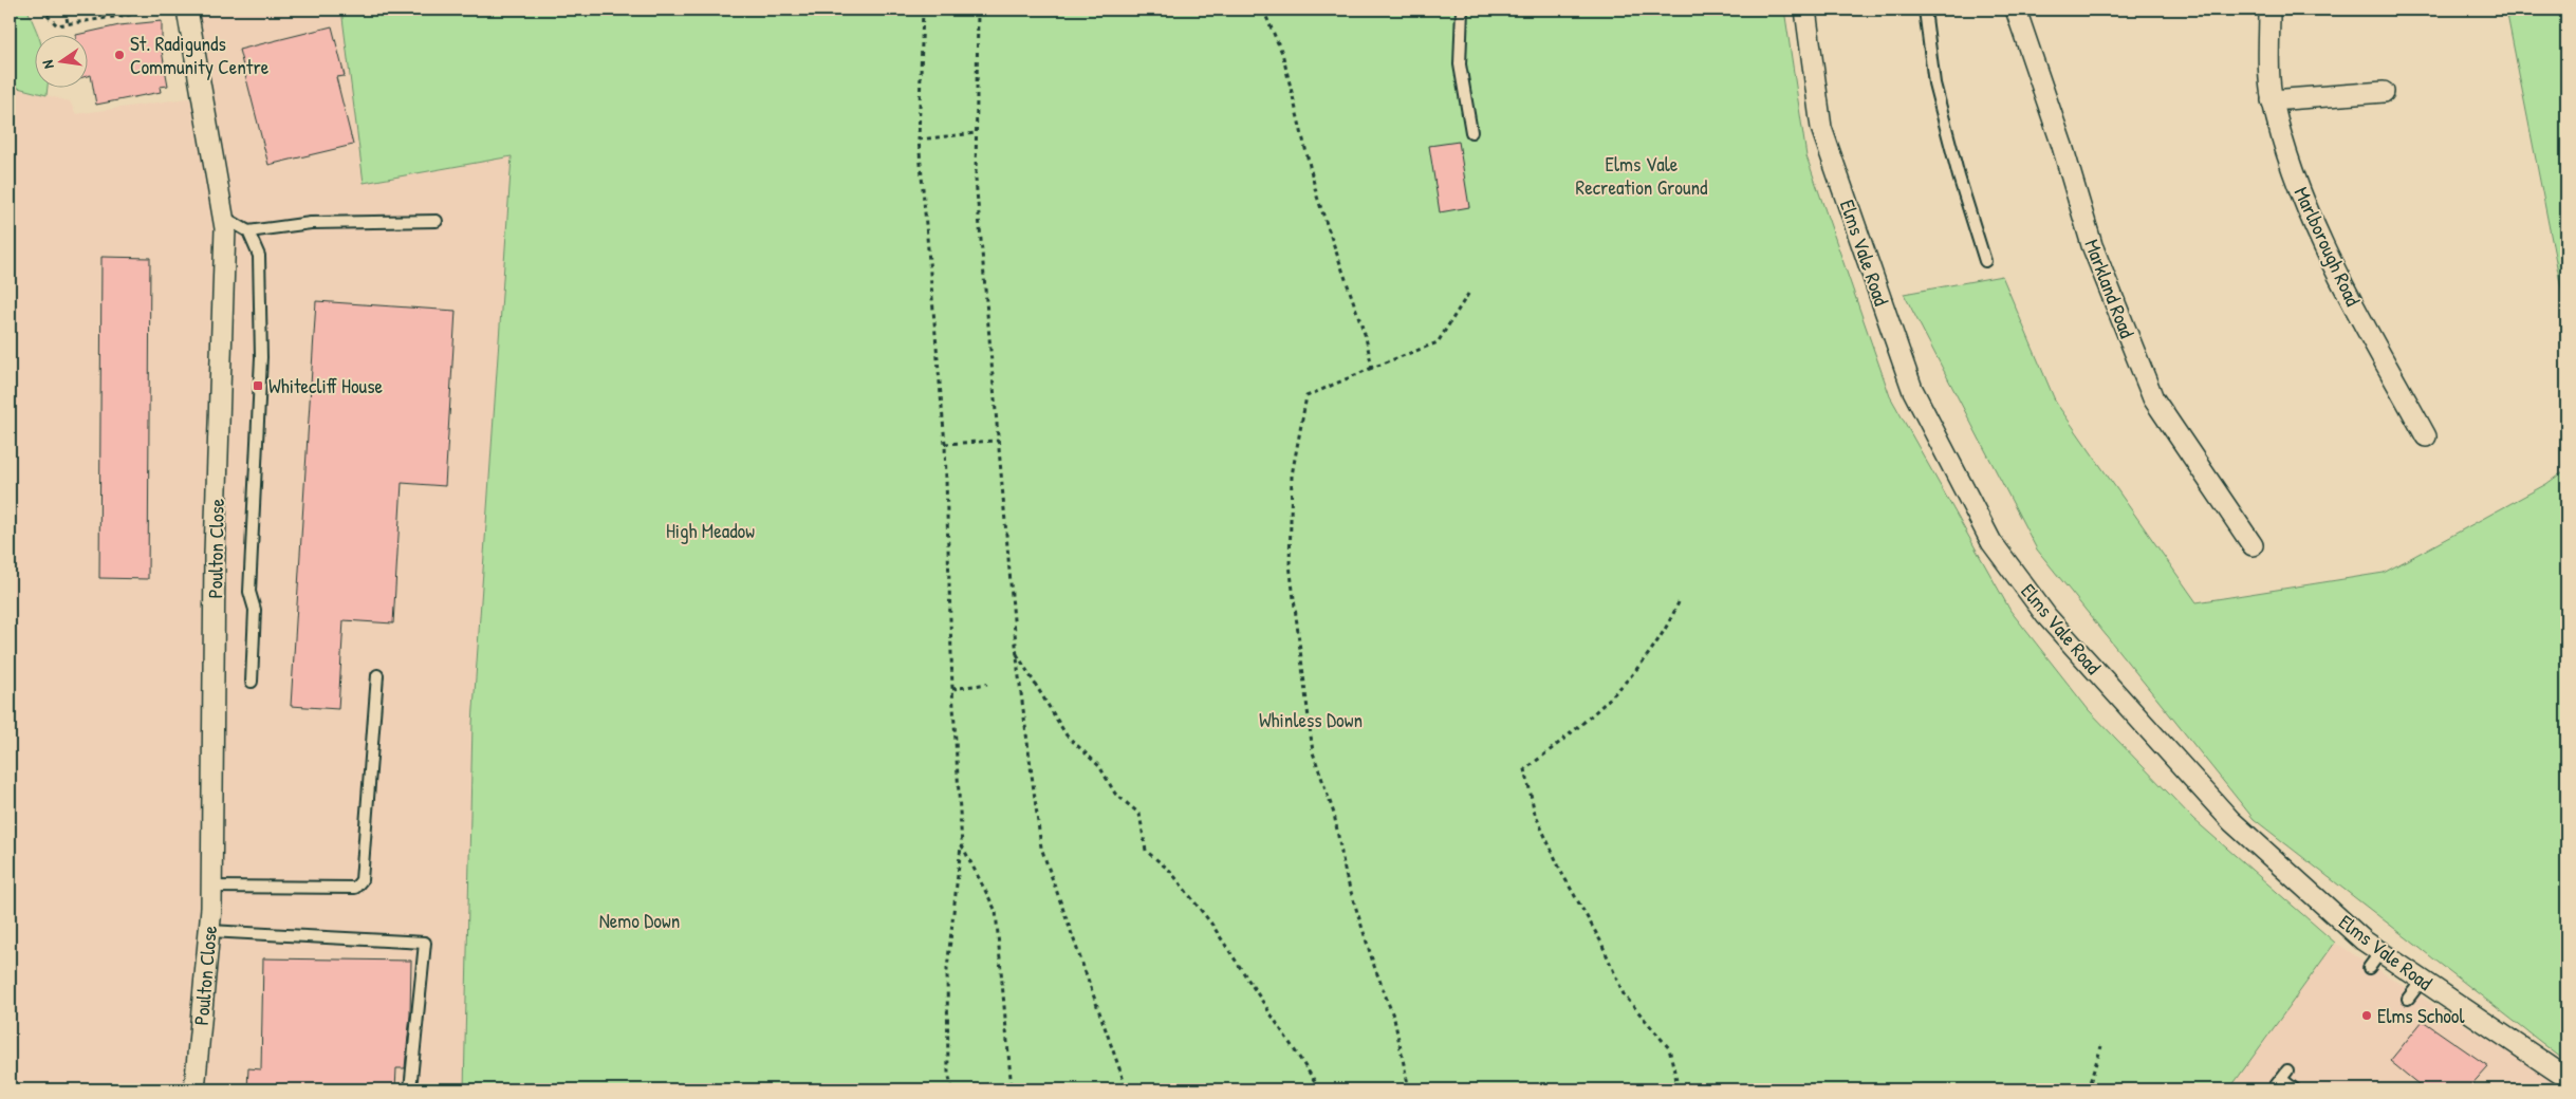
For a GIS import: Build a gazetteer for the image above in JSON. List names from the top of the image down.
{
  "streets": {
    "street": [
      "Marlborough Road",
      "Elms Vale Road",
      "Markland Road",
      "Poulton Close"
    ]
  },
  "parks": [
    "Elms Vale Recreation Ground",
    "High Meadow",
    "Whinless Down",
    "Nemo Down"
  ],
  "places": {
    "other": ["St. Radigunds Community Centre", "Elms School"],
    "transit": ["Whitecliff House"]
  },
  "north": "left"
}
